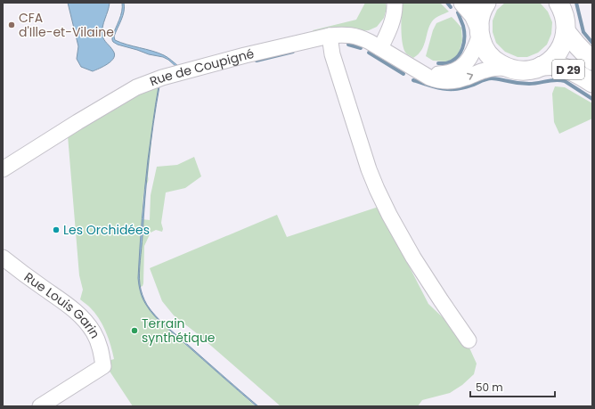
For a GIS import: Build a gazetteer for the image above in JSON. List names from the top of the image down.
{
  "streets": {
    "main road": ["D 29"],
    "street": ["Rue de Coupigné", "Rue Louis Garin"]
  },
  "places": ["CFA d'Ille-et-Vilaine", "Les Orchidées", "Terrain synthétique"],
  "scale_bar": "50 m"
}
